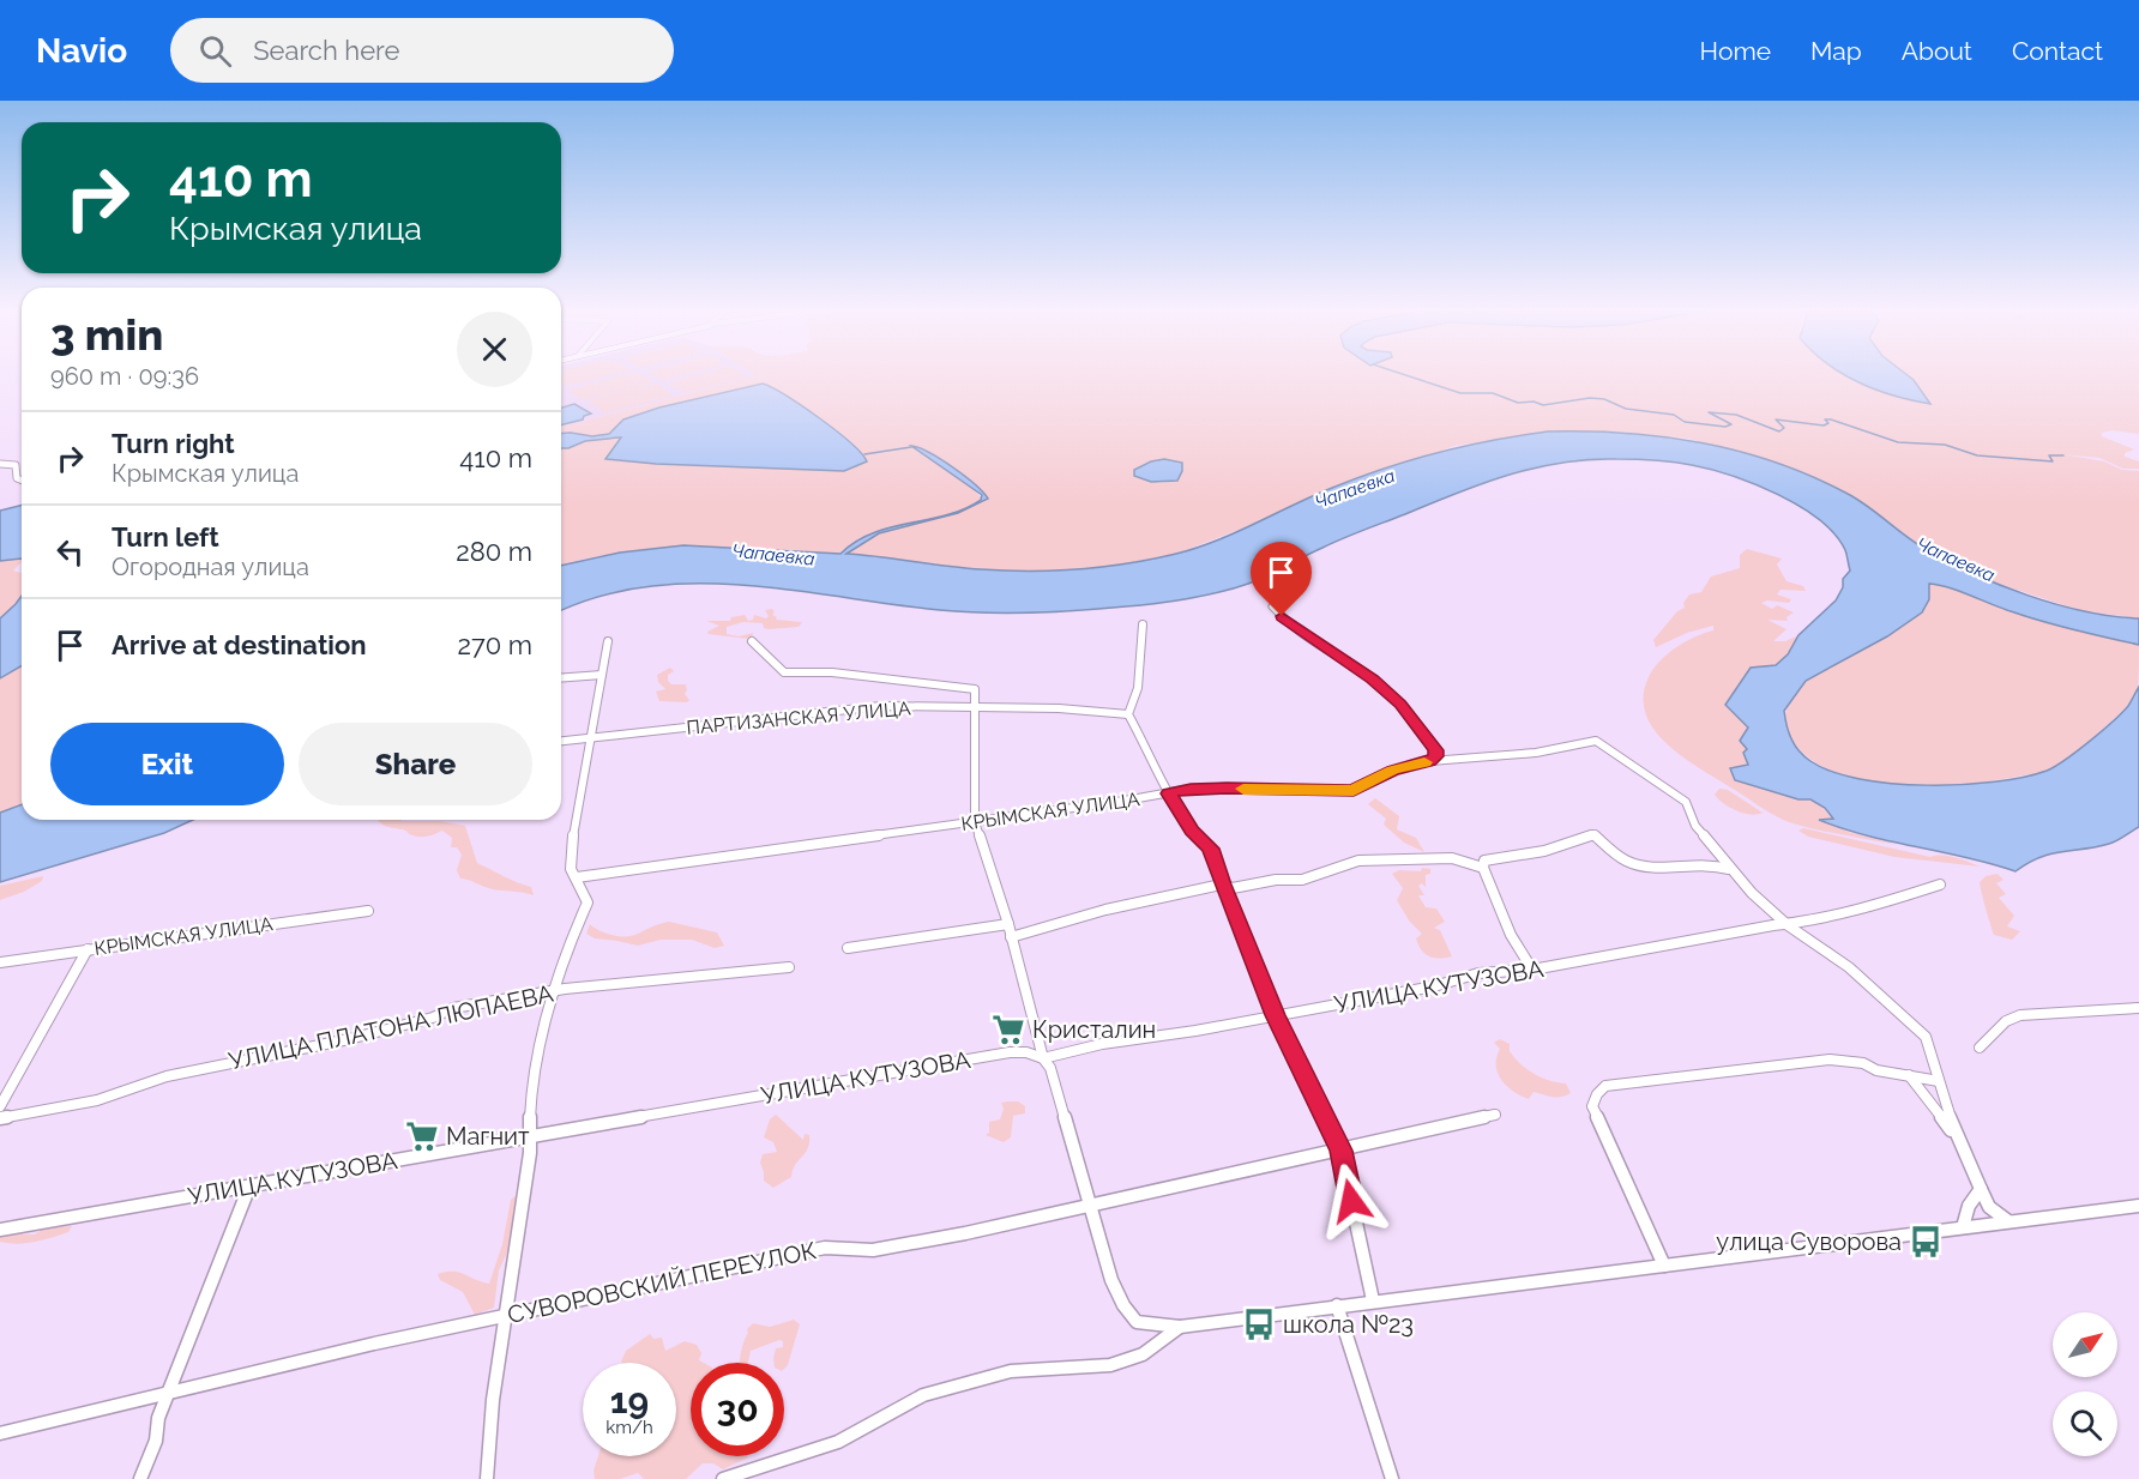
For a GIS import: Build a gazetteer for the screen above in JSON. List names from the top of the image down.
{
  "streets": {
    "street": [
      "ПАРТИЗАНСКАЯ УЛИЦА",
      "КРЫМСКАЯ УЛИЦА",
      "УЛИЦА КУТУЗОВА",
      "УЛИЦА ПЛАТОНА ЛЮПАЕВА",
      "СУВОРОВСКИЙ ПЕРЕУЛОК"
    ]
  },
  "water": ["Чапаевка"],
  "places": {
    "supermarket": ["Кристалин", "Магнит"],
    "bus stop": ["улица Суворова", "школа №23"]
  },
  "north": "top right",
  "page": {
    "header": "Navio",
    "search": "Search here",
    "nav": [
      "Home",
      "Map",
      "About",
      "Contact"
    ],
    "turn": ["410 m", "Крымская улица"],
    "heading": ["3 min", "960 m · 09:36"],
    "list": [
      {
        "name": "Turn right",
        "note": "Крымская улица",
        "value": "410 m"
      },
      {
        "name": "Turn left",
        "note": "Огородная улица",
        "value": "280 m"
      },
      {
        "name": "Arrive at destination",
        "value": "270 m"
      }
    ],
    "buttons": ["Exit", "Share"],
    "speed": "19 km/h",
    "limit": "30"
  }
}
